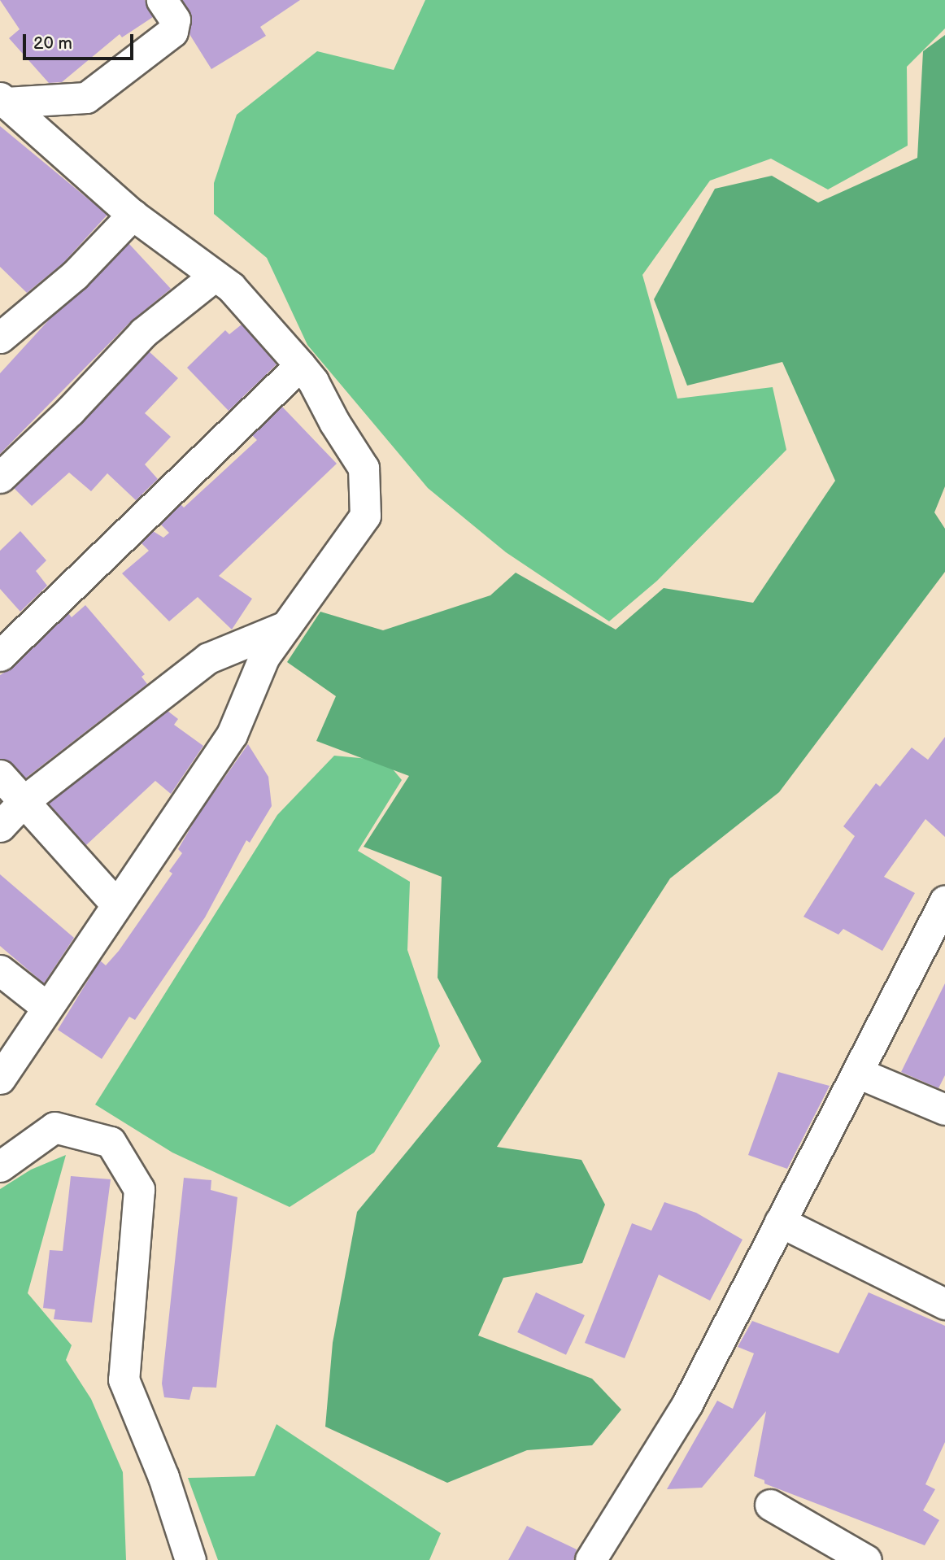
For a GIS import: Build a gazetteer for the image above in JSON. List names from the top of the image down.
{
  "scale_bar": "20 m"
}
